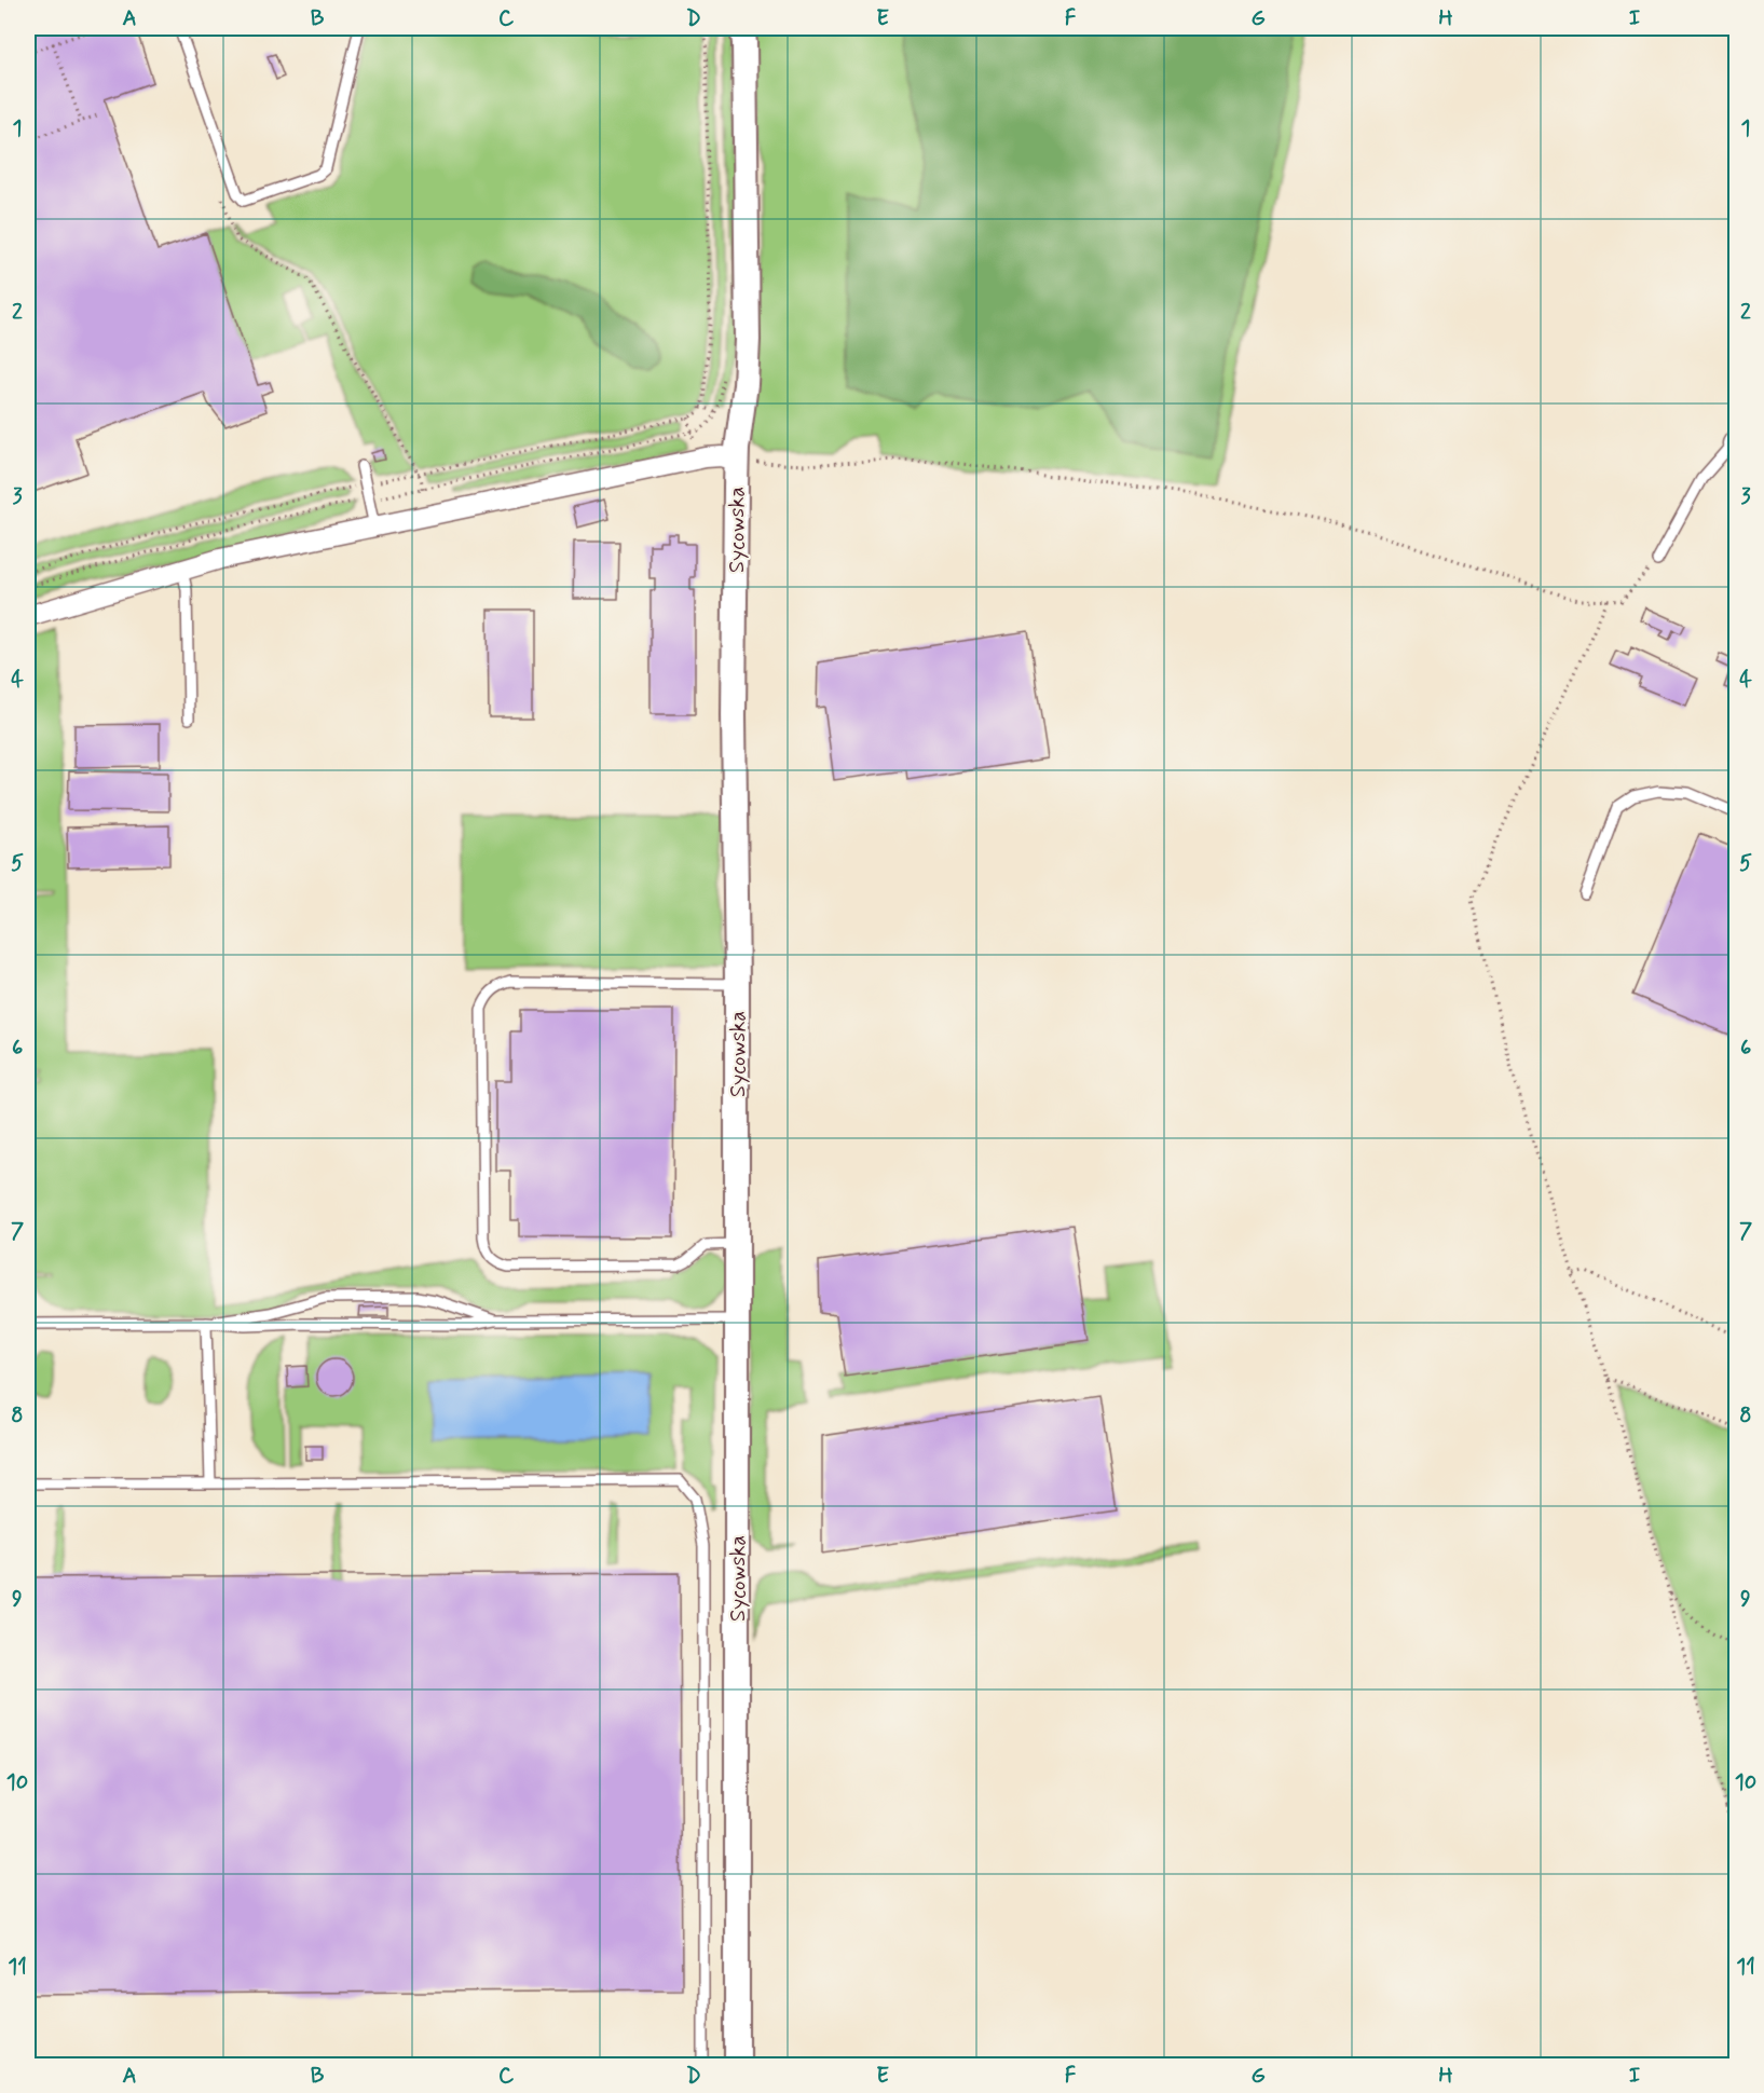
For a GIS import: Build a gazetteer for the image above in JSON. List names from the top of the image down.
{
  "streets": {
    "street": ["Sycowska"]
  },
  "grid": {
    "columns": [
      "A",
      "B",
      "C",
      "D",
      "E",
      "F",
      "G",
      "H",
      "I"
    ],
    "rows": [
      "1",
      "2",
      "3",
      "4",
      "5",
      "6",
      "7",
      "8",
      "9",
      "10",
      "11"
    ]
  }
}
